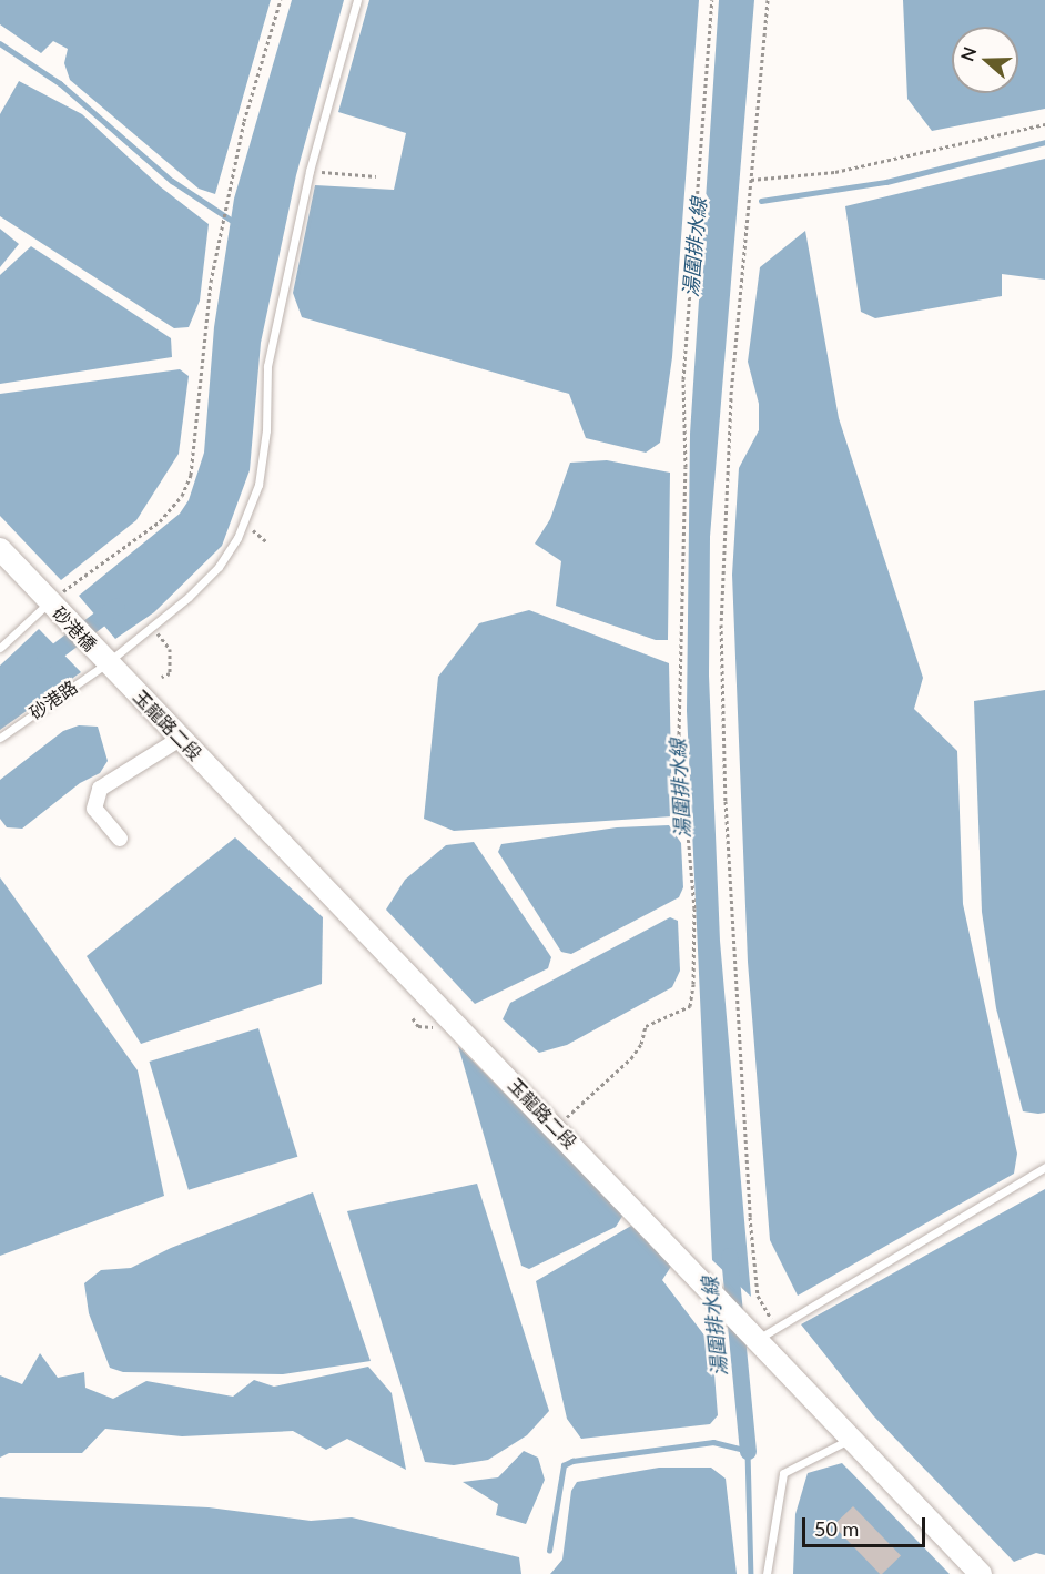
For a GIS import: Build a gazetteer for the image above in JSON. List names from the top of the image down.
{
  "streets": {
    "main road": ["砂港橋", "玉龍路二段"],
    "lane": ["砂港路"]
  },
  "crossings": [
    ["砂港橋", "砂港路"],
    ["砂港橋", "玉龍路二段"],
    ["砂港路", "玉龍路二段"]
  ],
  "water": ["湯圍排水線"],
  "scale_bar": "50 m",
  "north": "left"
}
